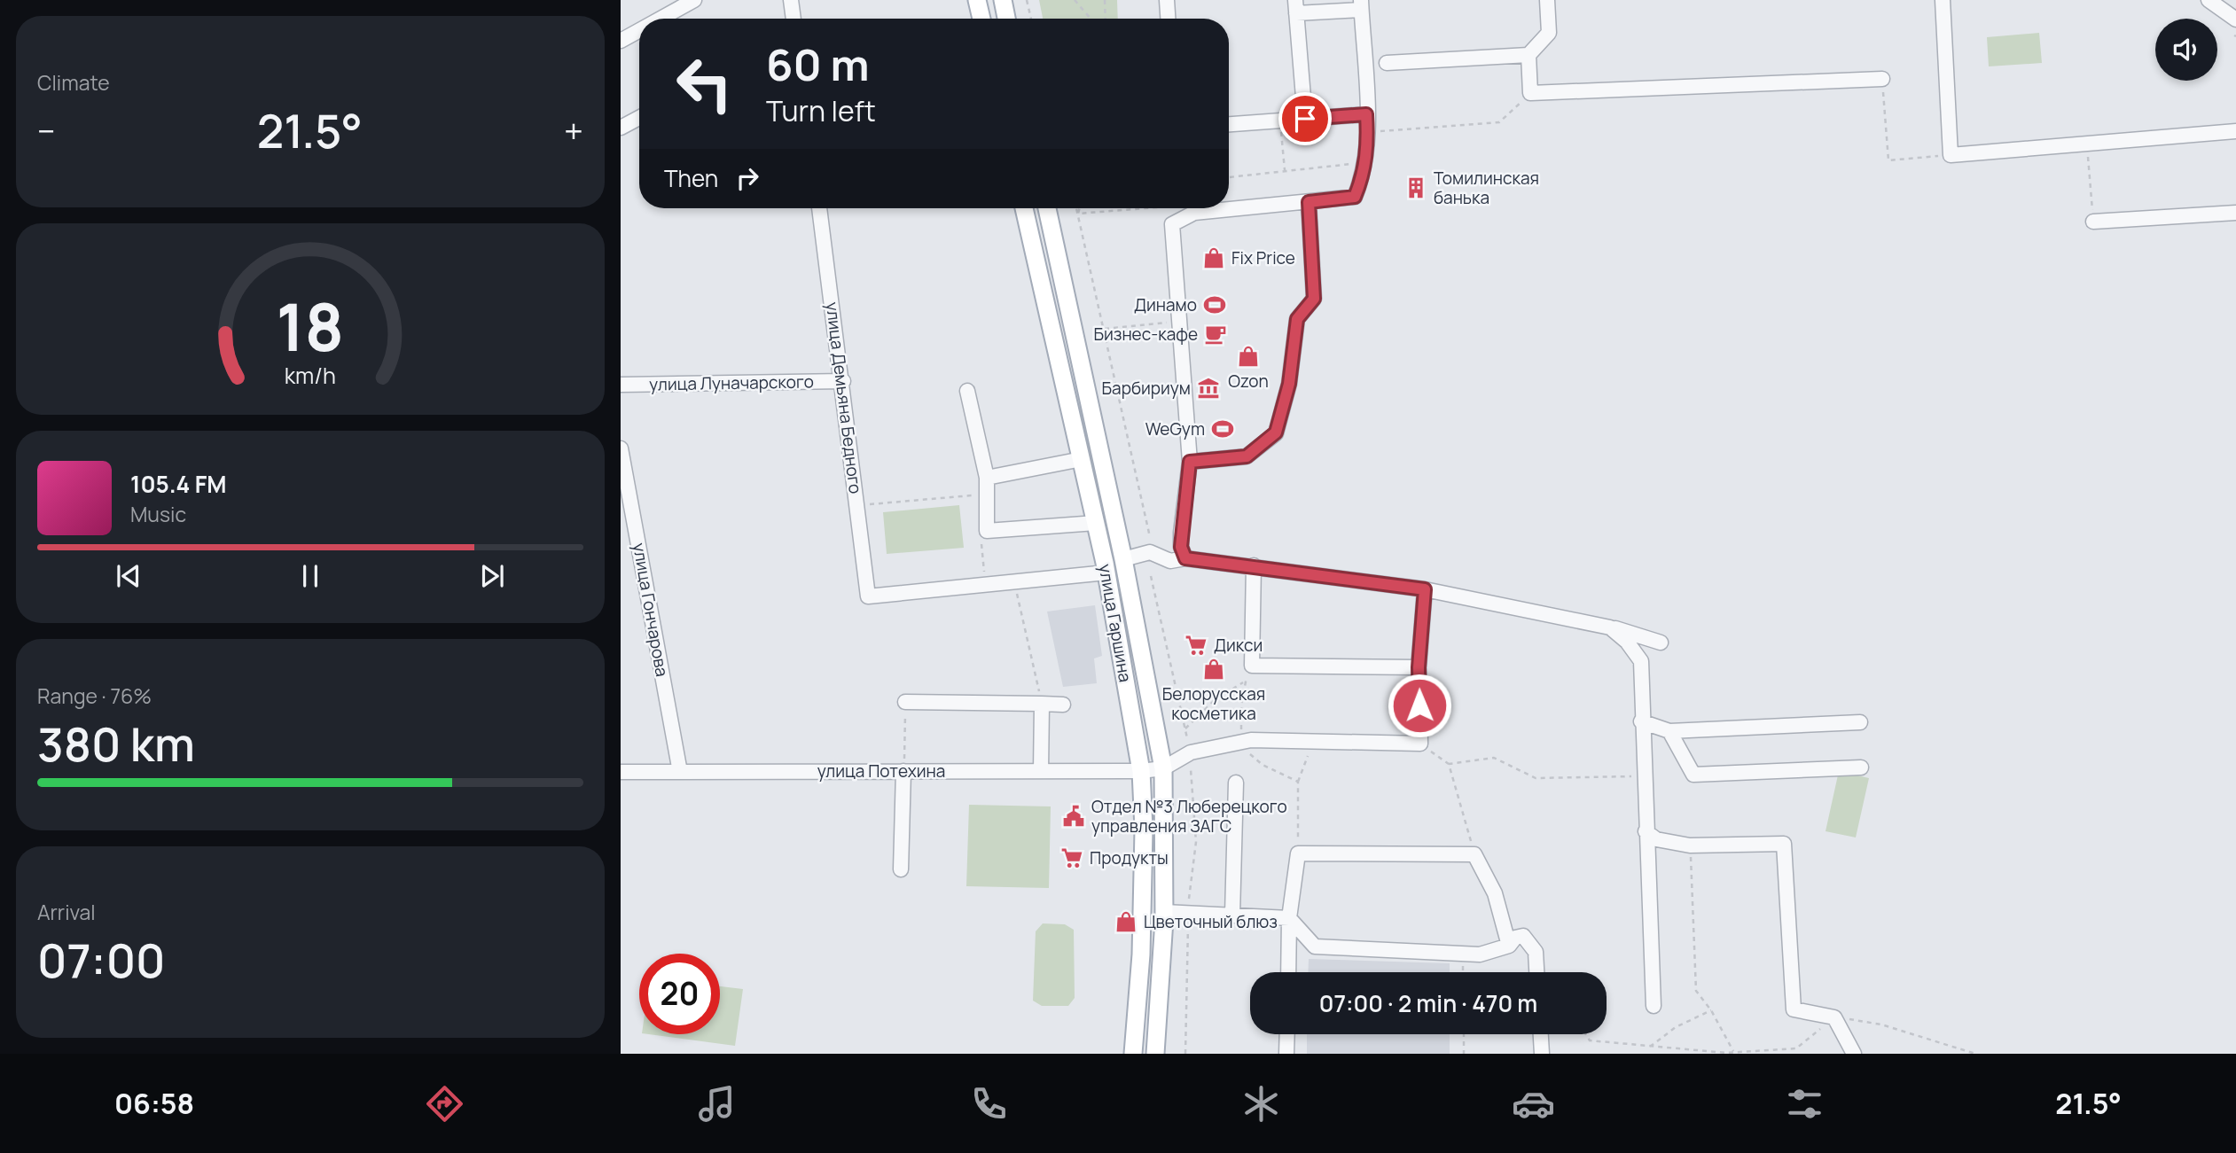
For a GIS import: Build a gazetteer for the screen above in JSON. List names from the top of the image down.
{
  "streets": {
    "main road": ["улица Гаршина"],
    "street": [
      "улица Луначарского",
      "улица Демьяна Бедного",
      "улица Гончарова",
      "улица Потехина"
    ]
  },
  "crossings": [
    ["улица Луначарского", "улица Демьяна Бедного"],
    ["улица Гончарова", "улица Потехина"],
    ["улица Гаршина", "улица Потехина"]
  ],
  "places": {
    "building": ["Томилинская банька"],
    "shop": [
      "Fix Price",
      "Ozon",
      "Белорусская косметика",
      "Цветочный блюз"
    ],
    "sports": ["Динамо", "WeGym"],
    "cafe": ["Бизнес-кафе"],
    "museum": ["Барбириум"],
    "supermarket": ["Дикси", "Продукты"],
    "public building": ["Отдел №3 Люберецкого управления ЗАГС"]
  },
  "page": {
    "tile": [
      "Climate",
      ["Range · 76%", "380 km"],
      ["Arrival", "07:00"]
    ],
    "turn": ["60 m", "Turn left"],
    "heat": ["−", "21.5°", "+"],
    "then": "Then",
    "song": ["105.4 FM", "Music"],
    "limit": "20",
    "trip": "07:00 · 2 min · 470 m",
    "tabs": ["06:58", "21.5°"],
    "gauge": ["18", "km/h"]
  }
}
